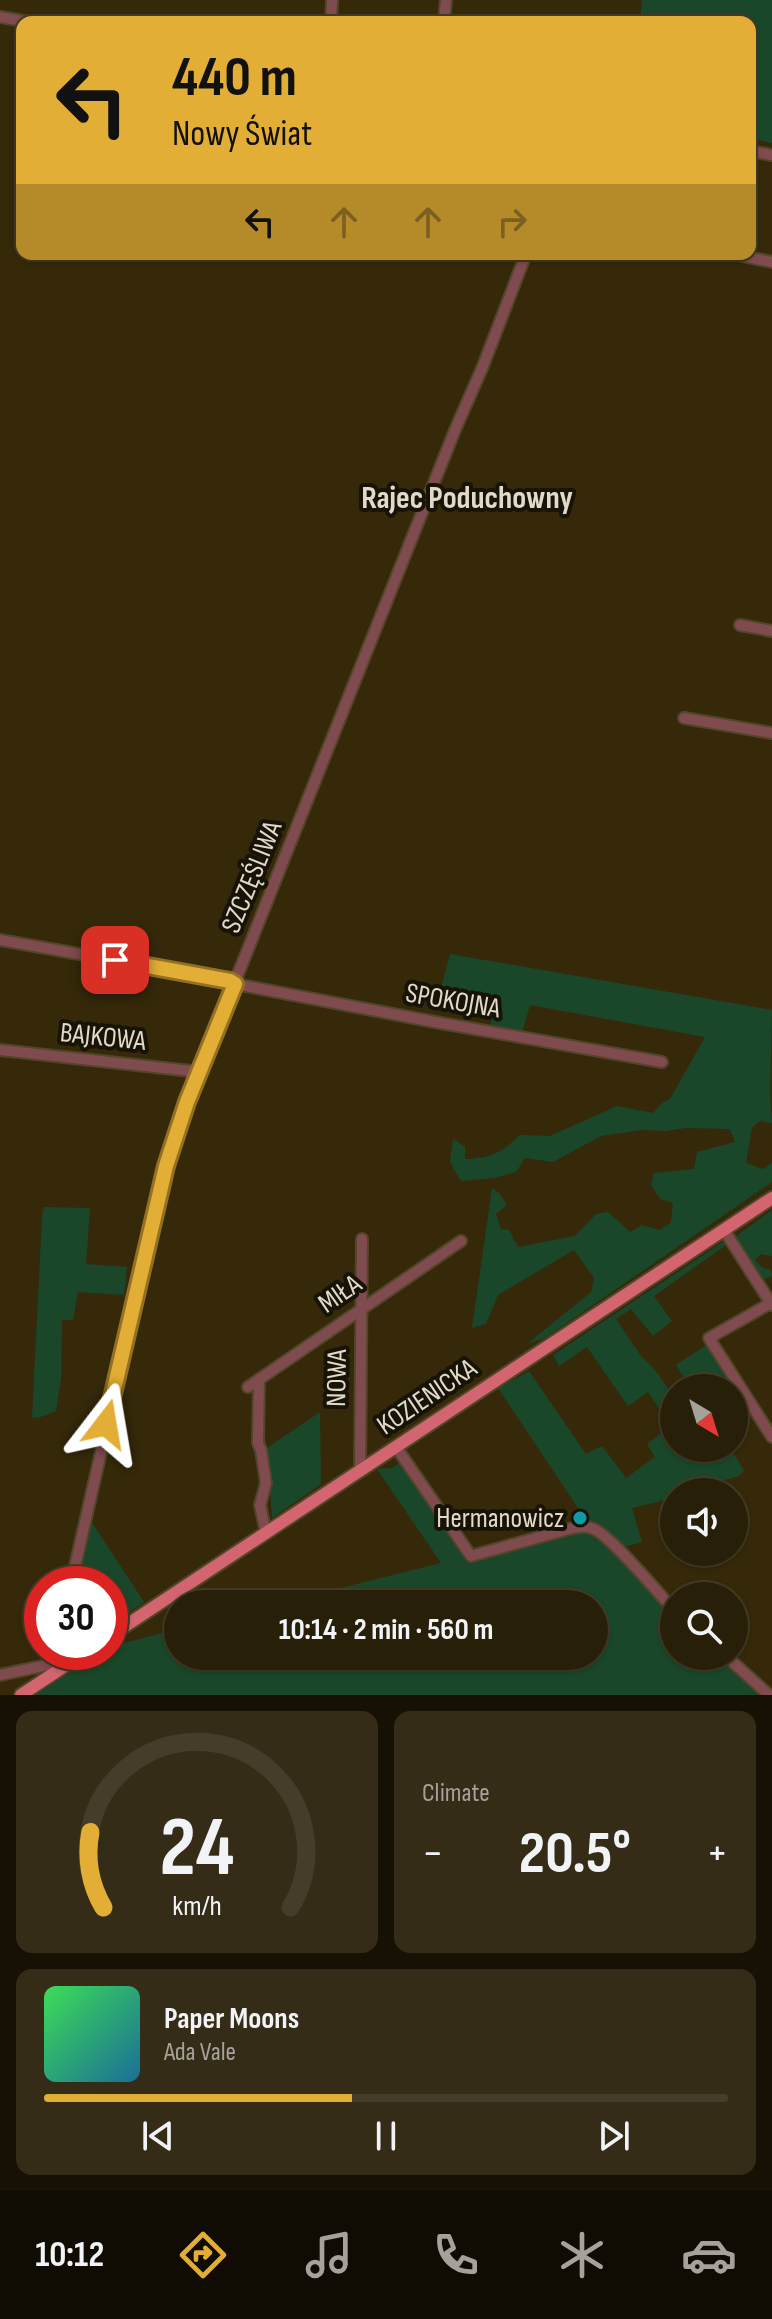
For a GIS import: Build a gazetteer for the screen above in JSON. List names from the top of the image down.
{
  "streets": {
    "main road": ["KOZIENICKA"],
    "street": [
      "SZCZĘŚLIWA",
      "SPOKOJNA",
      "BAJKOWA",
      "MIŁA",
      "NOWA"
    ]
  },
  "crossings": [
    ["SZCZĘŚLIWA", "SPOKOJNA"],
    ["SZCZĘŚLIWA", "BAJKOWA"],
    ["MIŁA", "NOWA"],
    ["NOWA", "KOZIENICKA"]
  ],
  "districts": ["Rajec Poduchowny"],
  "places": ["Hermanowicz"],
  "north": "bottom right",
  "page": {
    "turn": ["440 m", "Nowy Świat"],
    "limit": "30",
    "trip": "10:14 · 2 min · 560 m",
    "tile": "Climate",
    "heat": ["−", "20.5°", "+"],
    "song": ["Paper Moons", "Ada Vale"],
    "tabs": "10:12",
    "gauge": ["24", "km/h"]
  }
}
